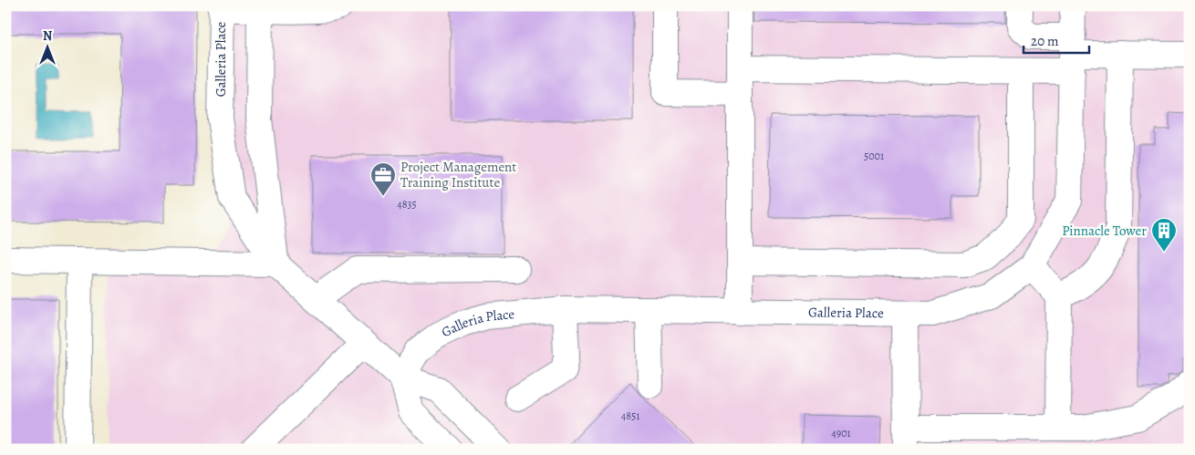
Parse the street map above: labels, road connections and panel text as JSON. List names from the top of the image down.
{
  "streets": {
    "lane": ["Galleria Place"]
  },
  "places": {
    "office": ["Project Management Training Institute"],
    "building": ["Pinnacle Tower"]
  },
  "house_numbers": [
    "5001",
    "4835",
    "4851",
    "4901"
  ],
  "scale_bar": "20 m",
  "north": "top"
}
